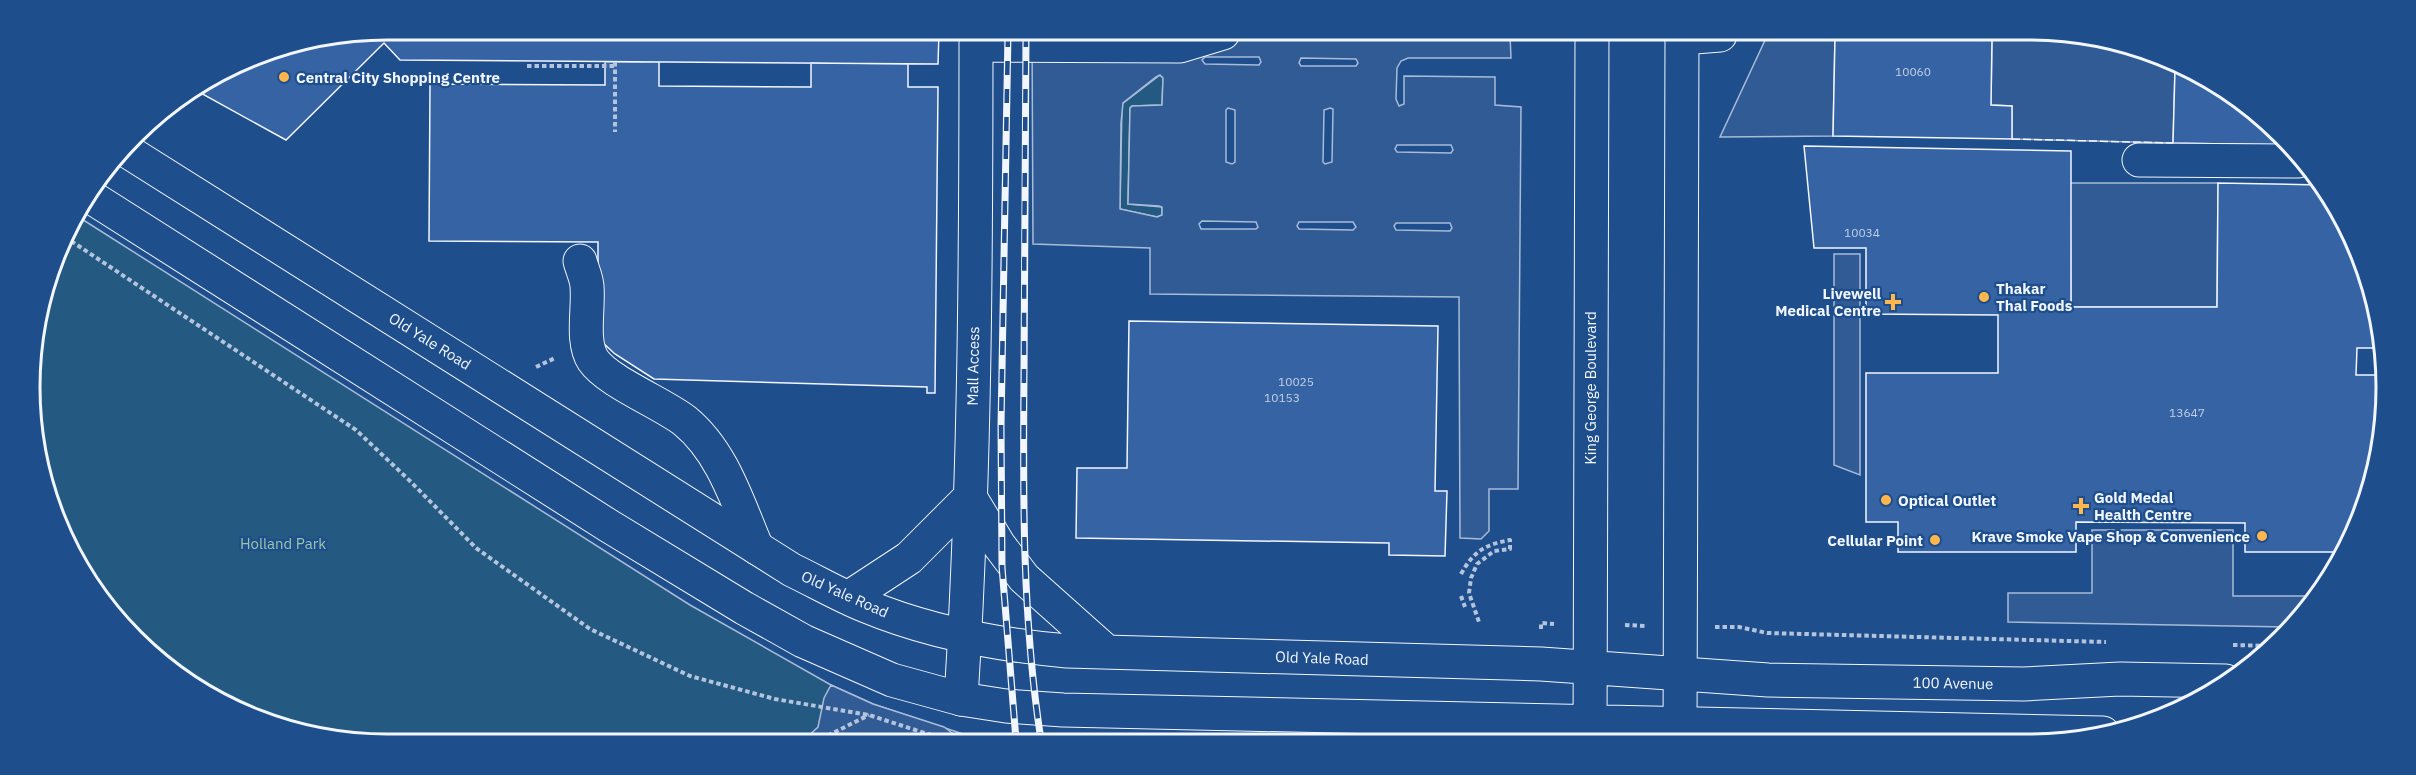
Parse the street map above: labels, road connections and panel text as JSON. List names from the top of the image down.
{
  "streets": {
    "main road": [
      "Old Yale Road",
      "Mall Access",
      "King George Boulevard",
      "100 Avenue"
    ]
  },
  "crossings": [
    ["Old Yale Road", "Mall Access"],
    ["Old Yale Road", "King George Boulevard"],
    ["Old Yale Road", "100 Avenue"]
  ],
  "parks": ["Holland Park"],
  "places": {
    "other": [
      "Central City Shopping Centre",
      "Thakar Thal Foods",
      "Optical Outlet",
      "Krave Smoke Vape Shop & Convenience",
      "Cellular Point"
    ],
    "health": ["Livewell Medical Centre", "Gold Medal Health Centre"]
  },
  "house_numbers": [
    "10060",
    "10034",
    "10025",
    "10153",
    "13647"
  ]
}
